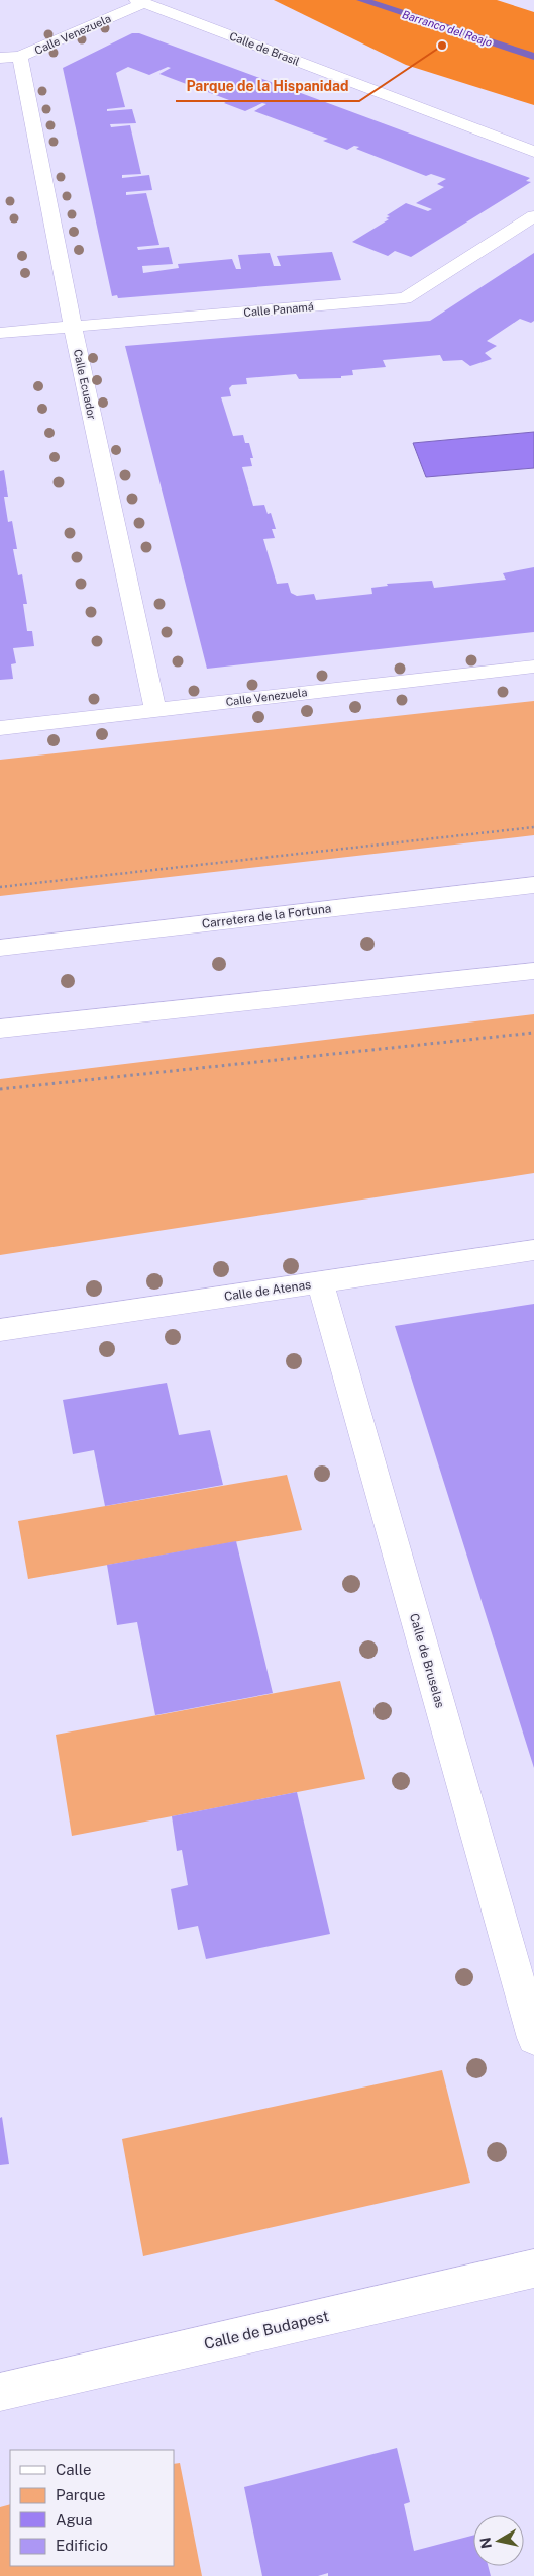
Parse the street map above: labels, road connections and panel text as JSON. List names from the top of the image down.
{
  "streets": {
    "street": [
      "Calle Venezuela",
      "Calle de Brasil",
      "Calle Panamá",
      "Calle Ecuador",
      "Carretera de la Fortuna",
      "Calle de Atenas",
      "Calle de Bruselas",
      "Calle de Budapest"
    ]
  },
  "crossings": [
    ["Calle Venezuela", "Calle de Brasil"],
    ["Calle Venezuela", "Calle Ecuador"],
    ["Calle Panamá", "Calle Ecuador"],
    ["Calle de Atenas", "Calle de Bruselas"]
  ],
  "water": ["Barranco del Reajo"],
  "places": ["Parque de la Hispanidad"],
  "legend": [
    "Calle",
    "Parque",
    "Agua",
    "Edificio"
  ],
  "north": "left"
}
